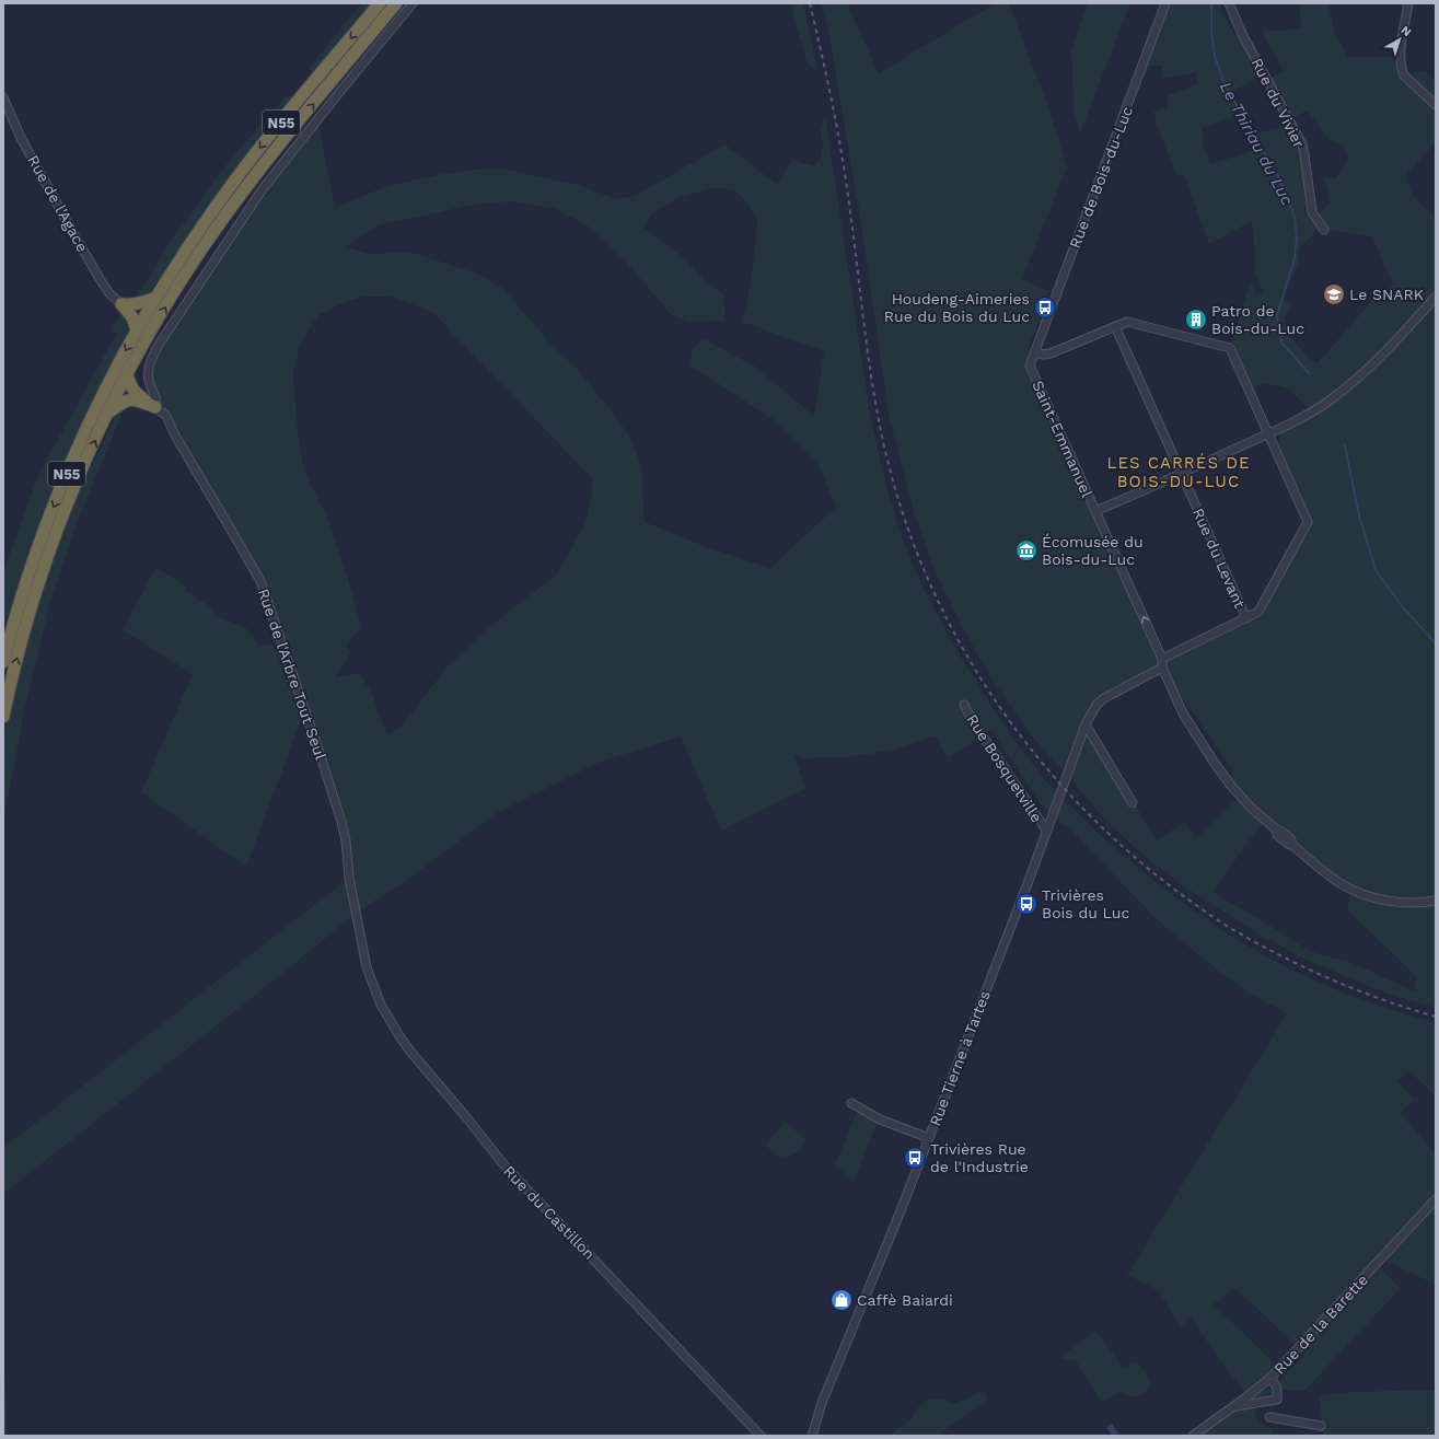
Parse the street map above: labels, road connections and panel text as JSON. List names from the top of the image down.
{
  "streets": {
    "highway": ["N55"],
    "street": [
      "Rue du Vivier",
      "Rue de Bois-du-Luc",
      "Rue de l'Agace",
      "Saint-Emmanuel",
      "Rue du Levant",
      "Rue de l'Arbre Tout Seul",
      "Rue Bosquetville",
      "Rue Tierne à Tartes",
      "Rue du Castillon",
      "Rue de la Barette"
    ]
  },
  "crossings": [
    ["Rue de Bois-du-Luc", "Saint-Emmanuel"],
    ["Saint-Emmanuel", "Rue Tierne à Tartes"],
    ["Rue du Levant", "Rue Tierne à Tartes"],
    ["Rue de l'Arbre Tout Seul", "Rue du Castillon"],
    ["Rue Bosquetville", "Rue Tierne à Tartes"]
  ],
  "districts": ["LES CARRÉS DE BOIS-DU-LUC"],
  "water": ["Le Thiriau du Luc"],
  "places": {
    "school or university": ["Le SNARK"],
    "bus stop": ["Houdeng-Aimeries Rue du Bois du Luc", "Trivières Bois du Luc", "Trivières Rue de l'Industrie"],
    "building": ["Patro de Bois-du-Luc"],
    "museum": ["Écomusée du Bois-du-Luc"],
    "shop": ["Caffè Baiardi"]
  },
  "north": "top right"
}
